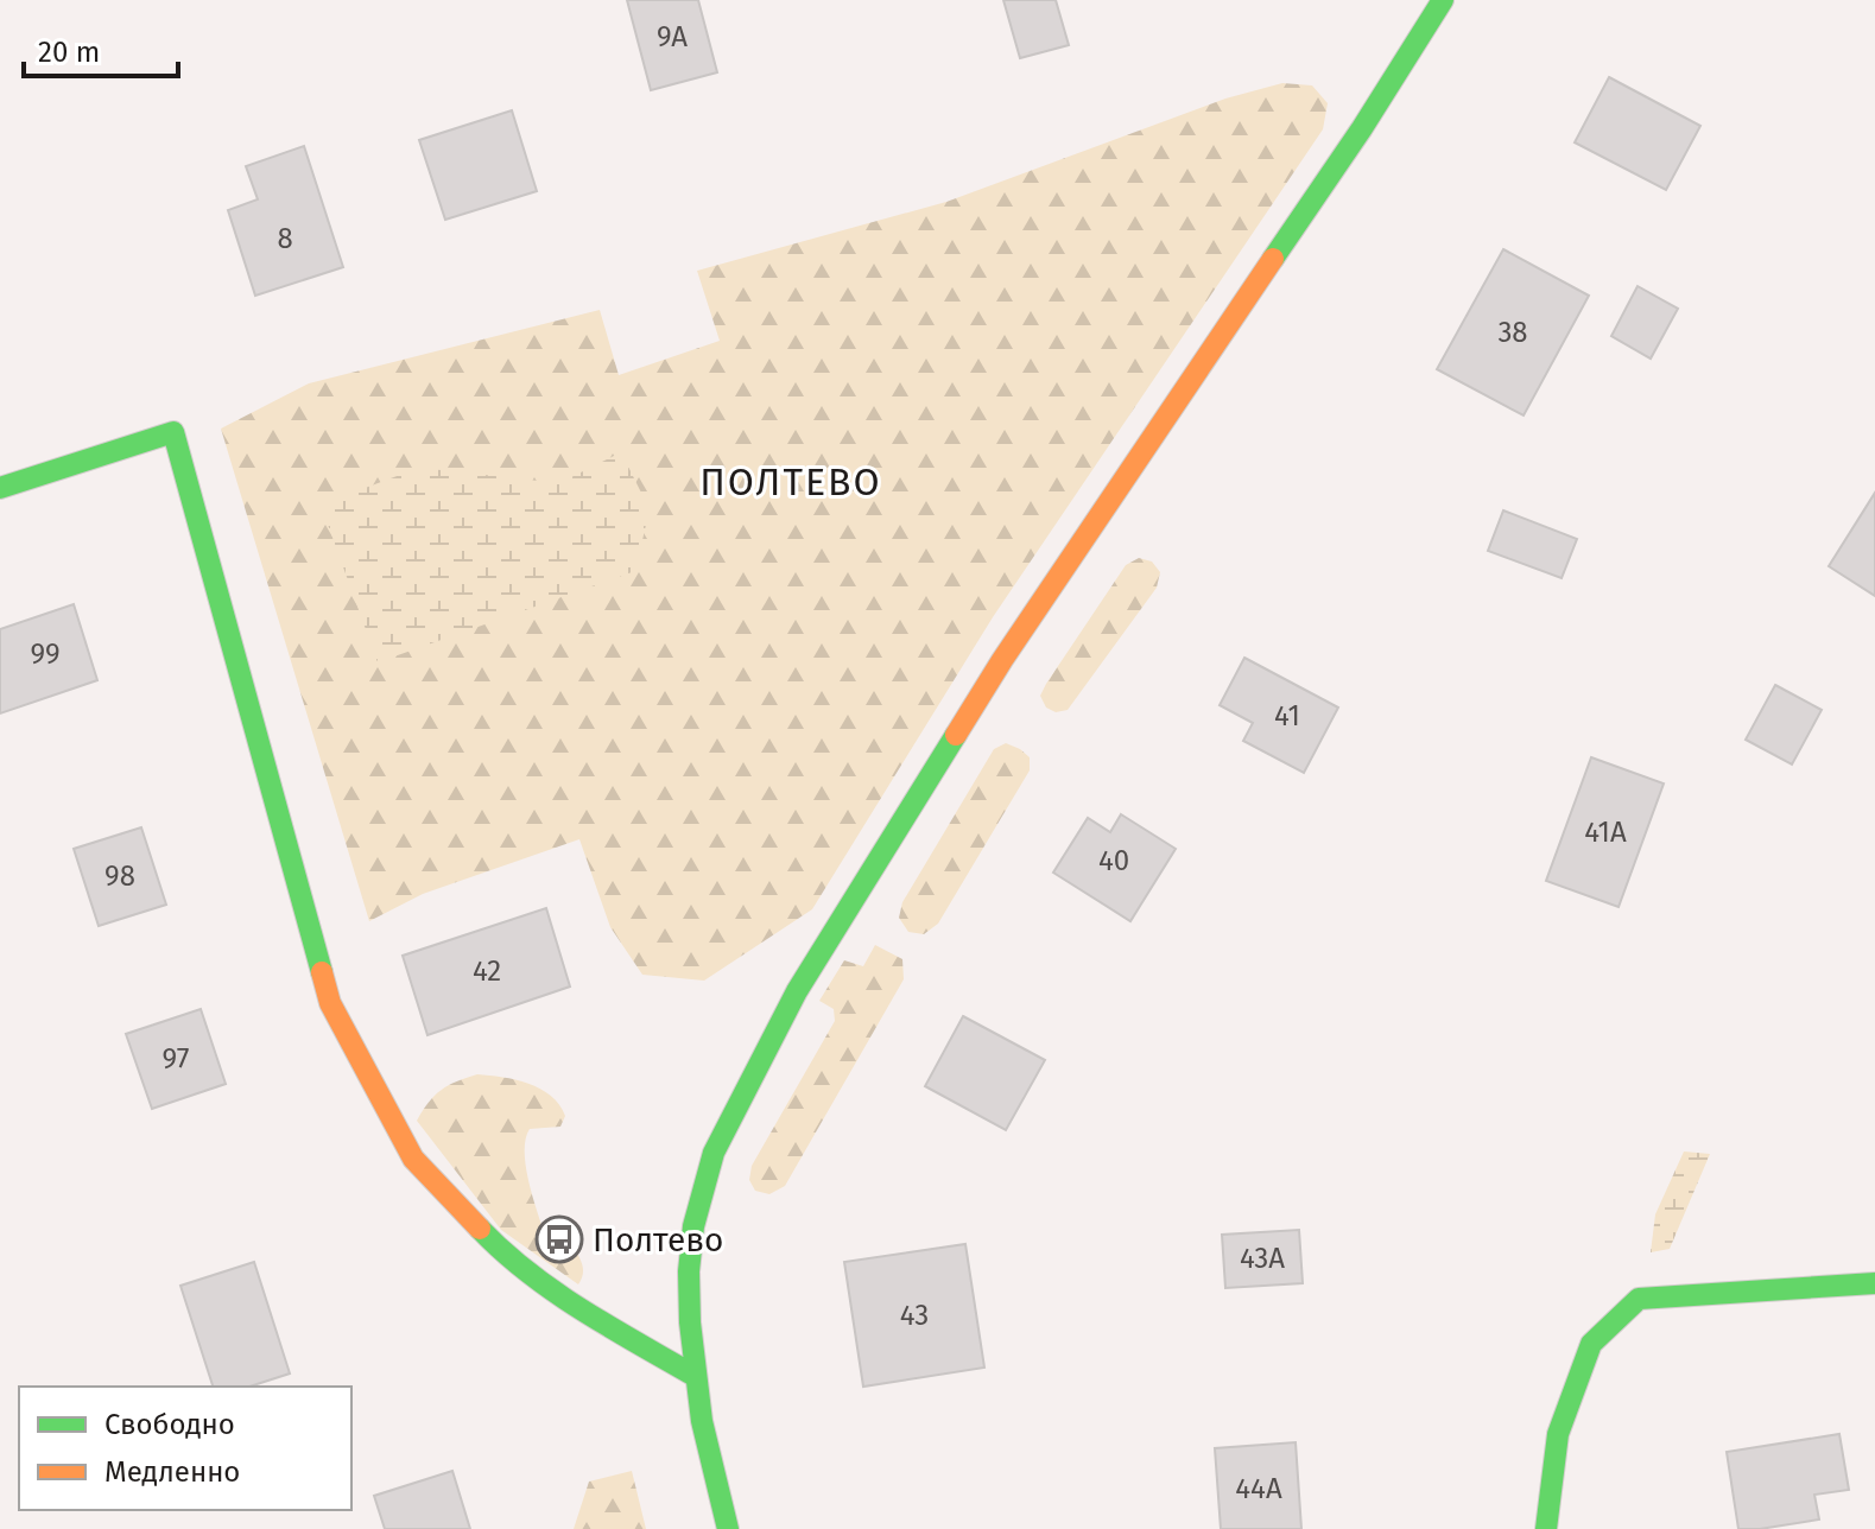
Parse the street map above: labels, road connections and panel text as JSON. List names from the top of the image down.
{
  "districts": ["ПОЛТЕВО"],
  "places": {
    "bus stop": ["Полтево"]
  },
  "house_numbers": [
    "9А",
    "8",
    "38",
    "99",
    "41",
    "41А",
    "40",
    "98",
    "42",
    "97",
    "43А",
    "43",
    "44А"
  ],
  "legend": ["Свободно", "Медленно"],
  "scale_bar": "20 m"
}
